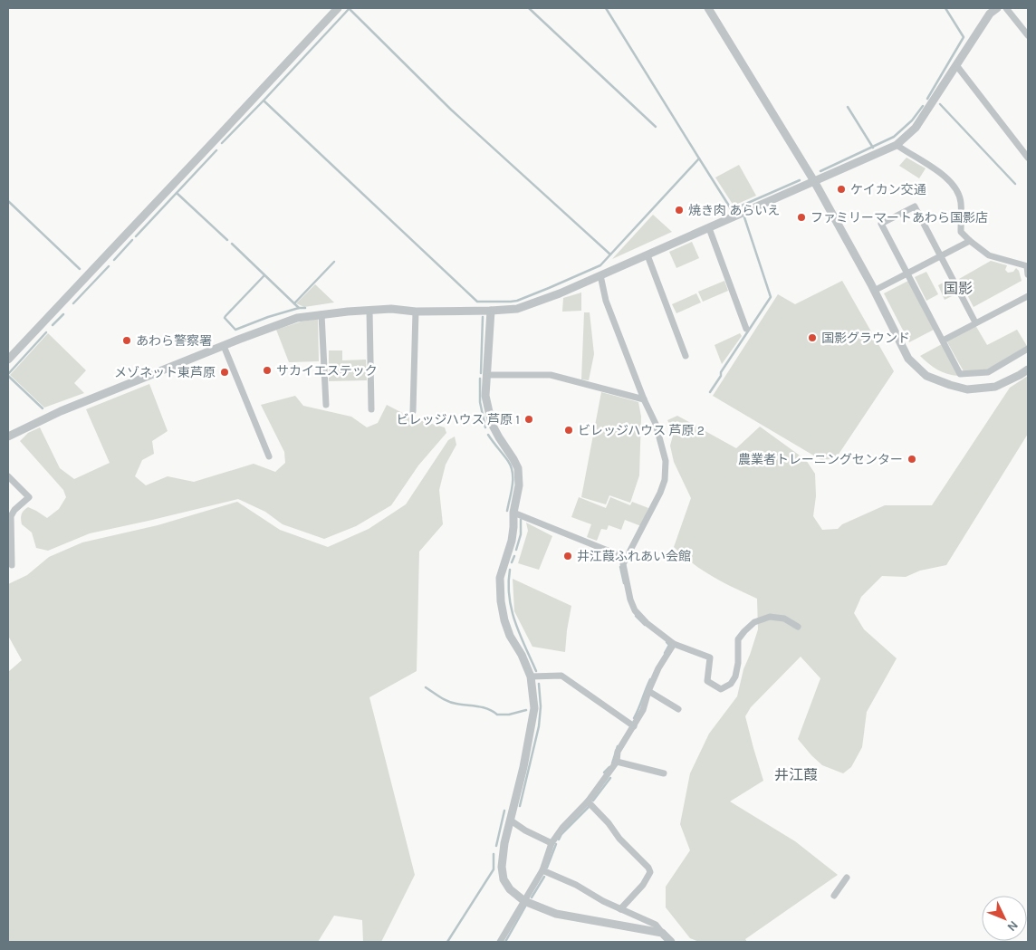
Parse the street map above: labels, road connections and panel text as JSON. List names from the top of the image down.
{
  "districts": ["国影", "井江葭"],
  "places": [
    "ケイカン交通",
    "焼き肉 あらいえ",
    "ファミリーマートあわら国影店",
    "国影グラウンド",
    "あわら警察署",
    "サカイエステック",
    "メゾネット東芦原",
    "ビレッジハウス 芦原 1",
    "ビレッジハウス 芦原 2",
    "農業者トレーニングセンター",
    "井江葭ふれあい会館"
  ],
  "north": "bottom right"
}
